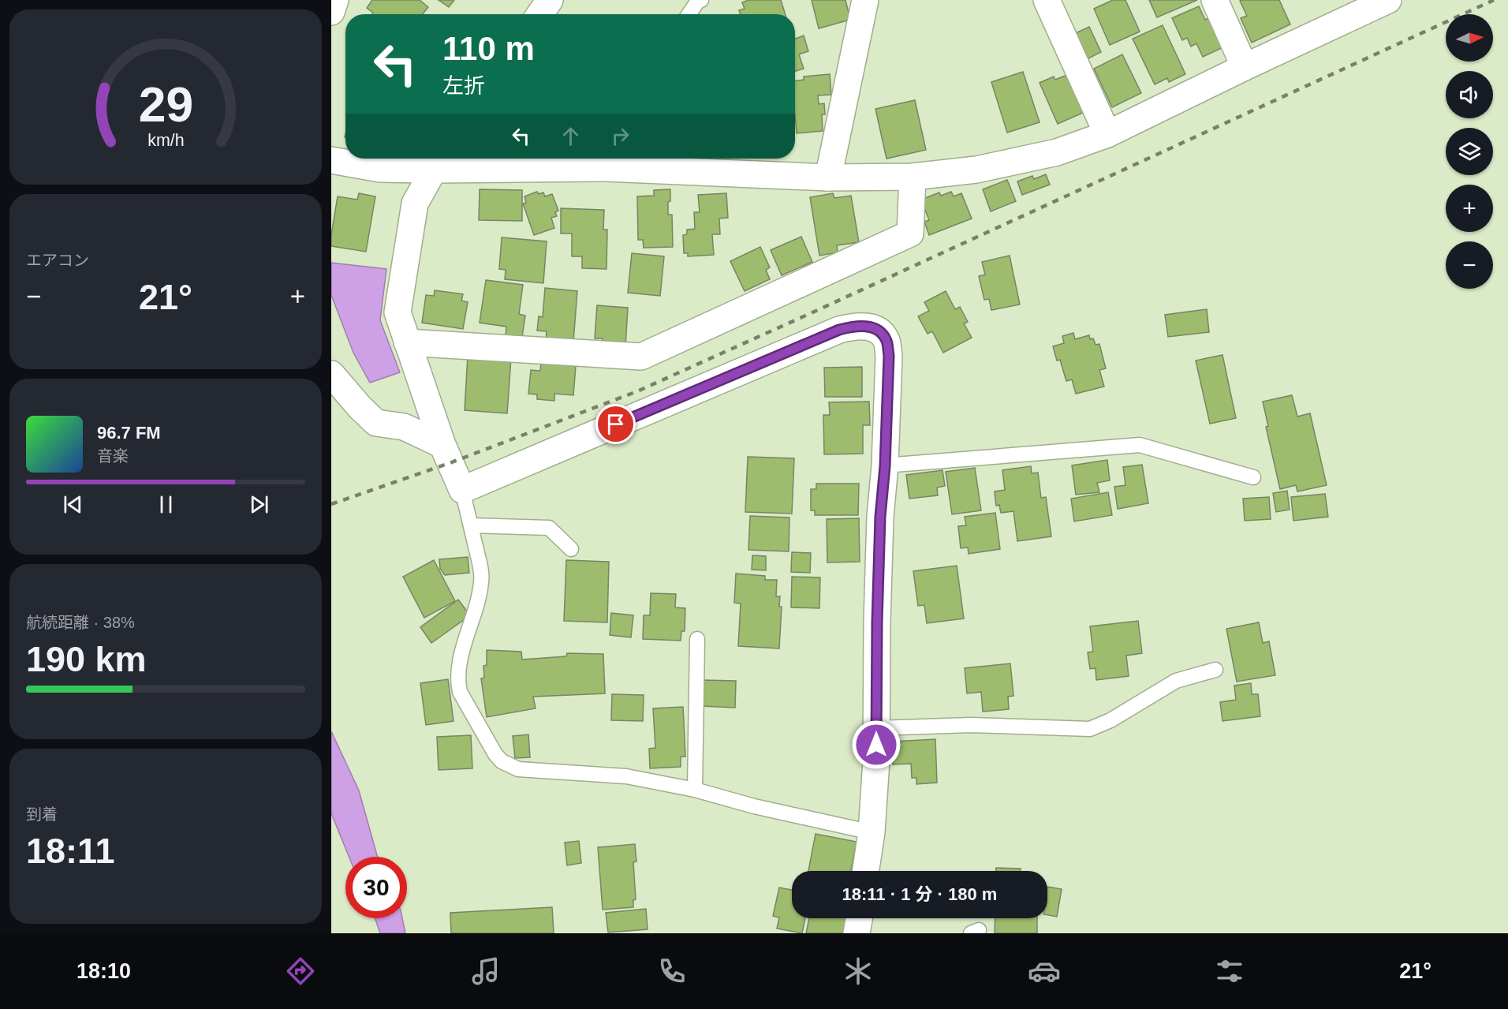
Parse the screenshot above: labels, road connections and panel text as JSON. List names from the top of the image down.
{
  "north": "right",
  "page": {
    "map_buttons": ["+", "−"],
    "turn": ["110 m", "左折"],
    "tile": [
      "エアコン",
      ["航続距離 · 38%", "190 km"],
      ["到着", "18:11"]
    ],
    "heat": ["−", "21°", "+"],
    "song": ["96.7 FM", "音楽"],
    "limit": "30",
    "trip": "18:11 · 1 分 · 180 m",
    "tabs": ["18:10", "21°"],
    "gauge": ["29", "km/h"]
  }
}
